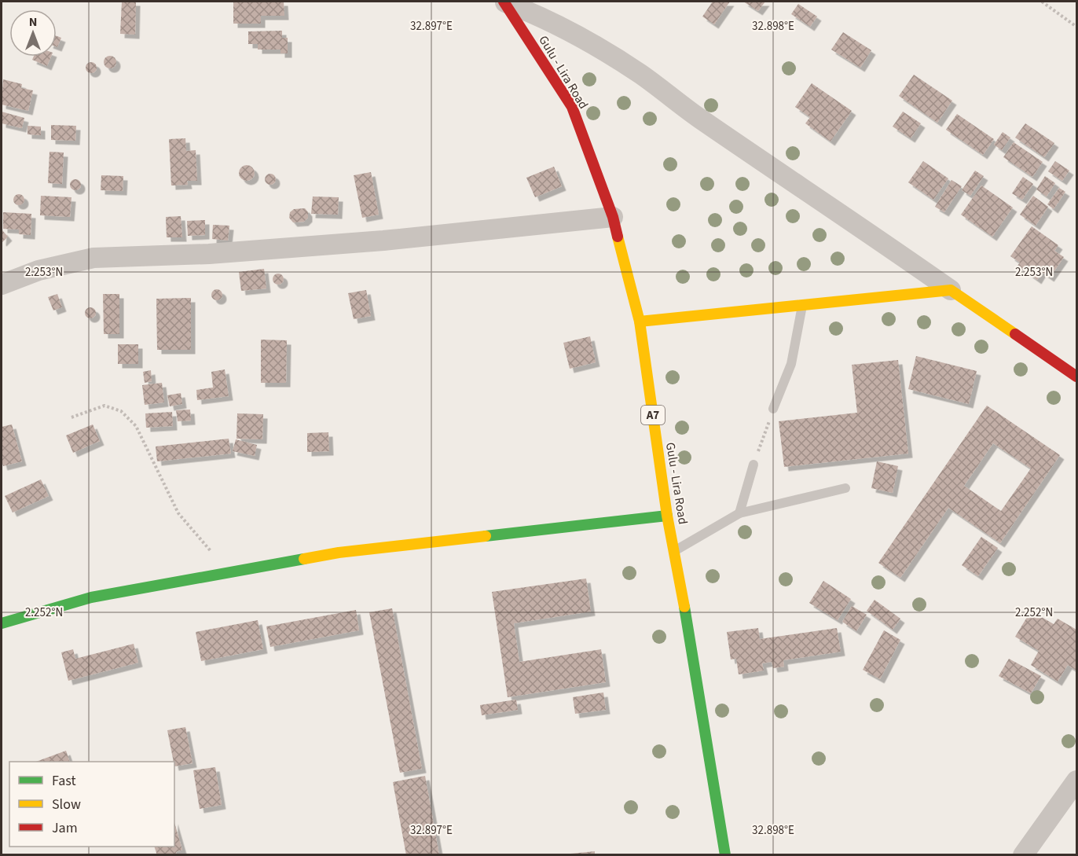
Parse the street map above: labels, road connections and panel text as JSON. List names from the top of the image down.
{
  "streets": {
    "main road": ["Gulu - Lira Road", "A7"]
  },
  "legend": ["Fast", "Slow", "Jam"],
  "north": "top",
  "coordinates": [
    "32.897°E",
    "32.898°E",
    "2.253°N",
    "2.252°N"
  ]
}
